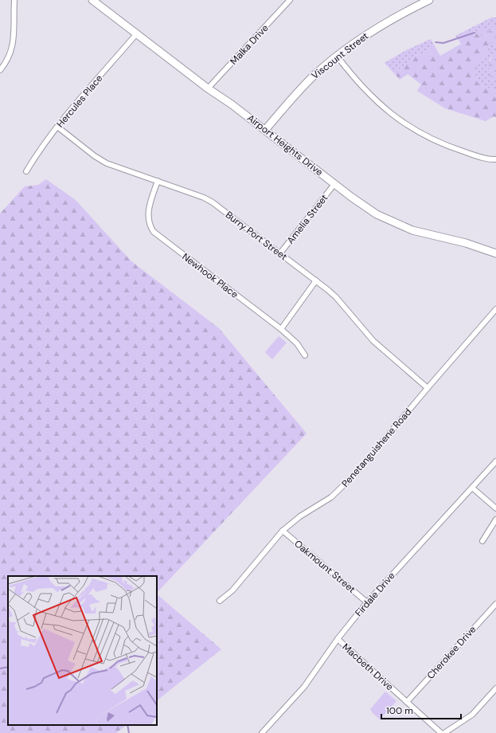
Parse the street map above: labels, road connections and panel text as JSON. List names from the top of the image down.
{
  "streets": {
    "street": [
      "Malka Drive",
      "Viscount Street",
      "Hercules Place",
      "Airport Heights Drive",
      "Amelia Street",
      "Burry Port Street",
      "Newhook Place",
      "Penetanguishene Road",
      "Oakmount Street",
      "Firdale Drive",
      "Cherokee Drive",
      "Macbeth Drive"
    ]
  },
  "crossings": [
    ["Malka Drive", "Airport Heights Drive"],
    ["Viscount Street", "Airport Heights Drive"],
    ["Hercules Place", "Airport Heights Drive"],
    ["Hercules Place", "Burry Port Street"],
    ["Airport Heights Drive", "Amelia Street"],
    ["Amelia Street", "Burry Port Street"],
    ["Burry Port Street", "Newhook Place"],
    ["Burry Port Street", "Penetanguishene Road"],
    ["Penetanguishene Road", "Oakmount Street"],
    ["Oakmount Street", "Firdale Drive"],
    ["Firdale Drive", "Macbeth Drive"],
    ["Cherokee Drive", "Macbeth Drive"]
  ],
  "scale_bar": "100 m"
}
